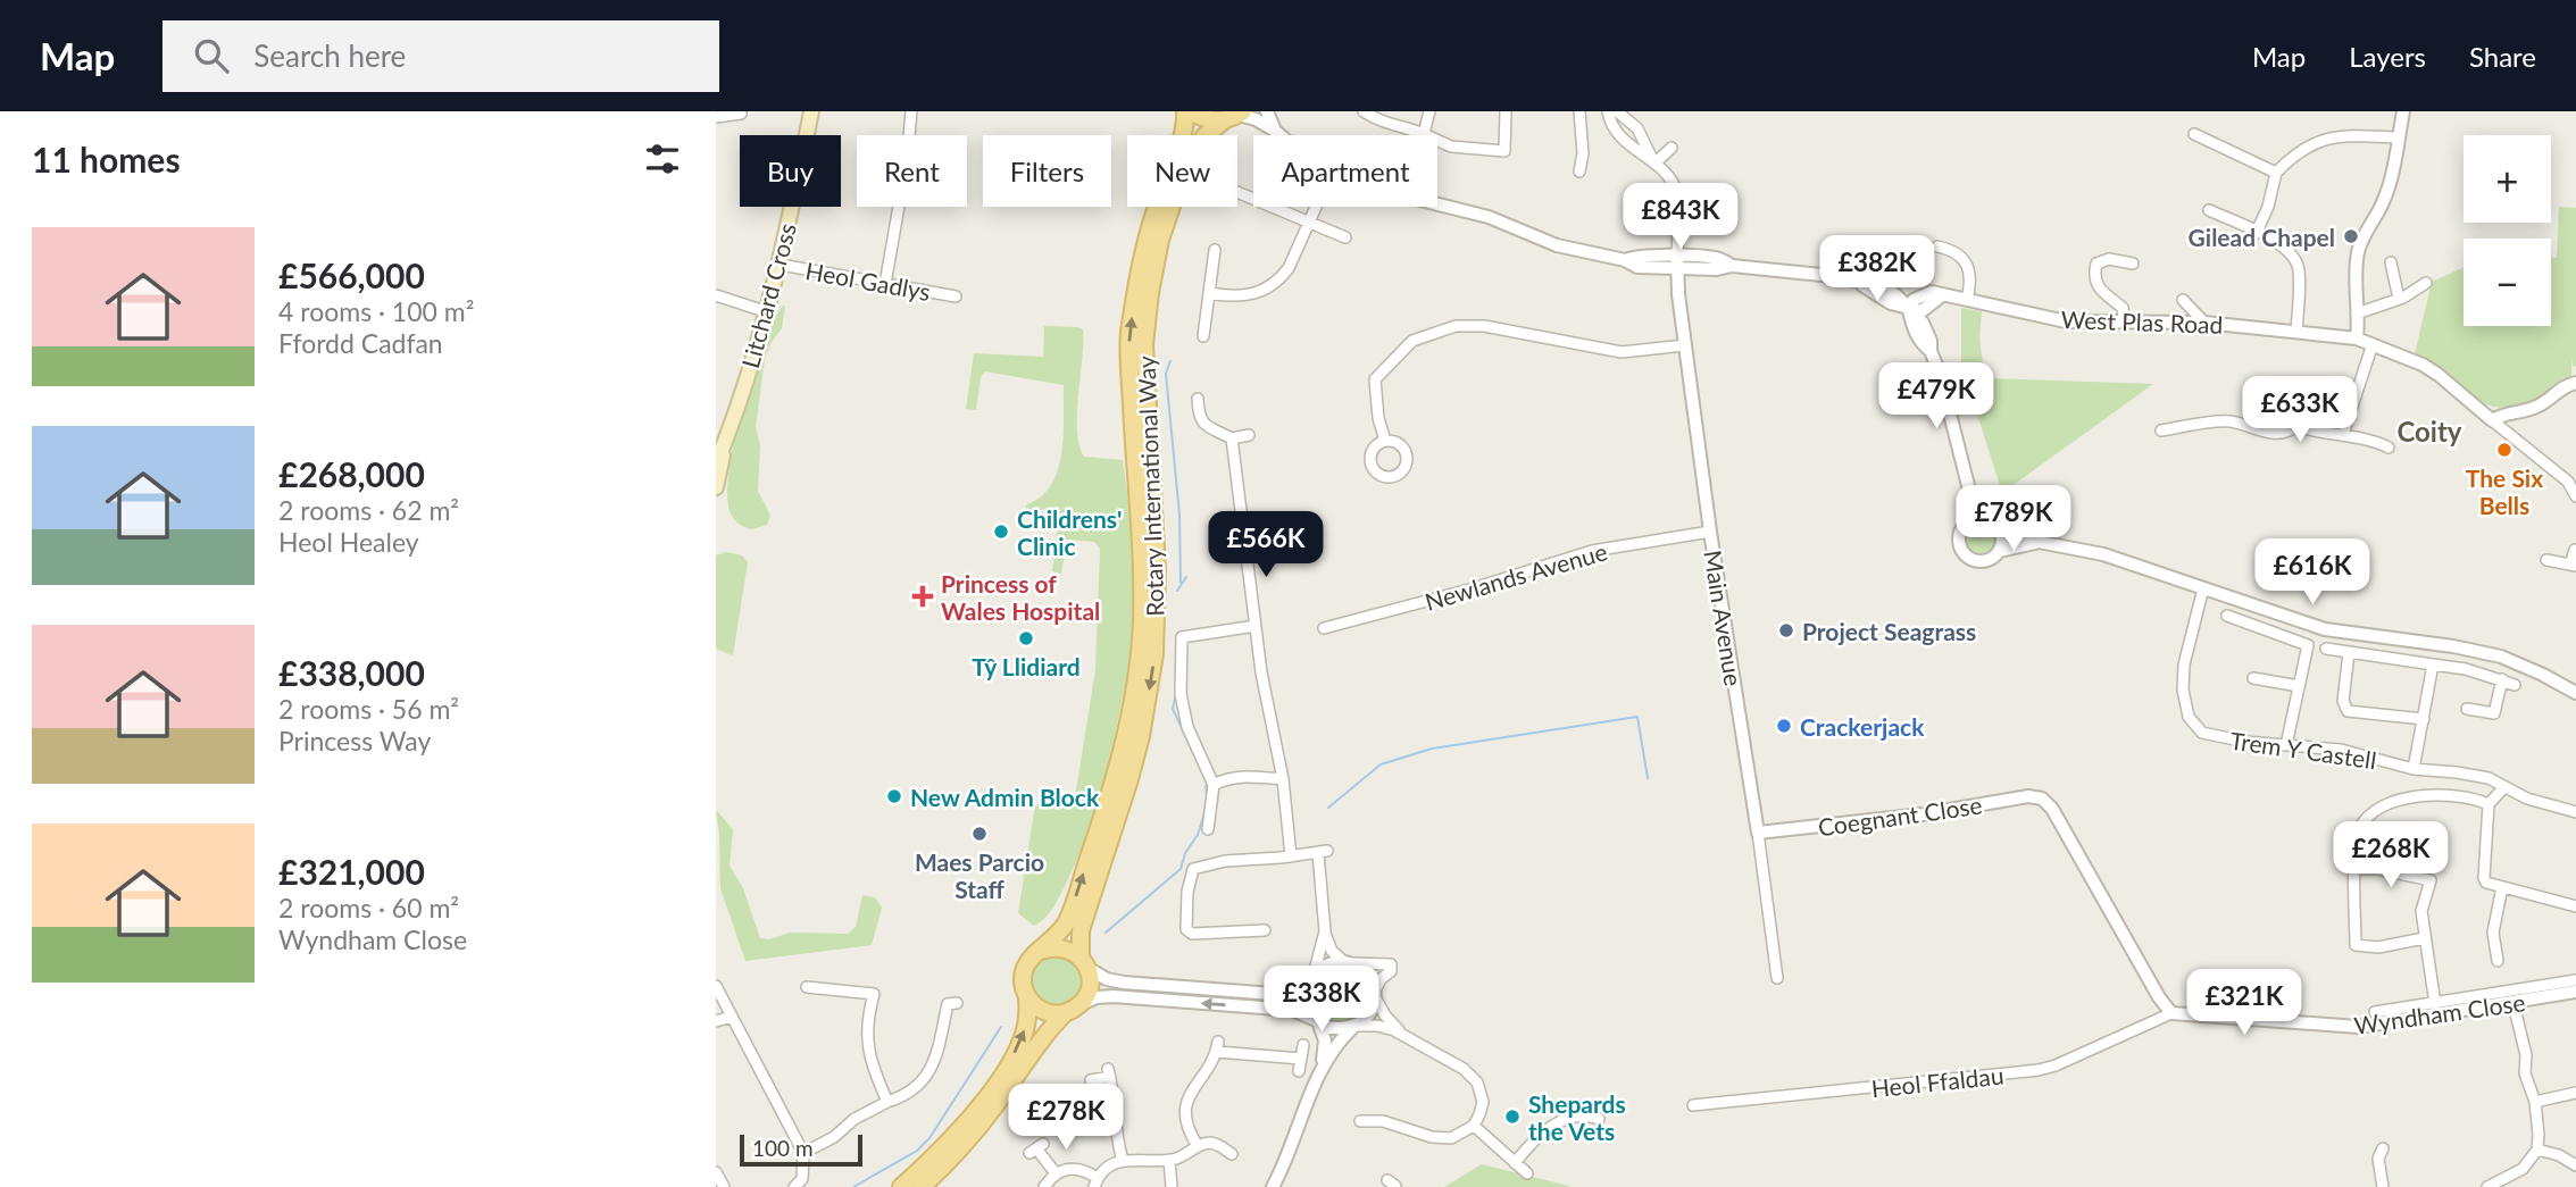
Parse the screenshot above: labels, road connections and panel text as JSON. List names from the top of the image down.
{
  "streets": {
    "main road": ["Litchard Cross", "Rotary International Way"],
    "street": [
      "Heol Gadlys",
      "West Plas Road",
      "Newlands Avenue",
      "Main Avenue",
      "Trem Y Castell",
      "Coegnant Close",
      "Wyndham Close",
      "Heol Ffaldau"
    ]
  },
  "crossings": [
    ["Heol Gadlys", "Litchard Cross"],
    ["Newlands Avenue", "Main Avenue"],
    ["Main Avenue", "Coegnant Close"],
    ["Coegnant Close", "Wyndham Close"],
    ["Coegnant Close", "Heol Ffaldau"],
    ["Wyndham Close", "Heol Ffaldau"]
  ],
  "districts": ["Coity"],
  "places": {
    "other": [
      "Gilead Chapel",
      "The Six Bells",
      "Childrens' Clinic",
      "Project Seagrass",
      "Tŷ Llidiard",
      "Crackerjack",
      "New Admin Block",
      "Maes Parcio Staff",
      "Shepards the Vets"
    ],
    "health": ["Princess of Wales Hospital"]
  },
  "scale_bar": "100 m",
  "page": {
    "header": "Map",
    "search": "Search here",
    "nav": ["Map", "Layers", "Share"],
    "heading": "11 homes",
    "map_buttons": ["+", "−"],
    "chip": [
      "Buy",
      "Rent",
      "Filters",
      "New",
      "Apartment"
    ],
    "price": [
      "£843K",
      "£382K",
      "£479K",
      "£633K",
      "£789K",
      "£566K",
      "£616K",
      "£268K",
      "£338K",
      "£321K",
      "£278K"
    ],
    "list": [
      {
        "name": "£566,000",
        "note": "4 rooms · 100 m² · Ffordd Cadfan"
      },
      {
        "name": "£268,000",
        "note": "2 rooms · 62 m² · Heol Healey"
      },
      {
        "name": "£338,000",
        "note": "2 rooms · 56 m² · Princess Way"
      },
      {
        "name": "£321,000",
        "note": "2 rooms · 60 m² · Wyndham Close"
      }
    ],
    "scale": "100 m"
  }
}
